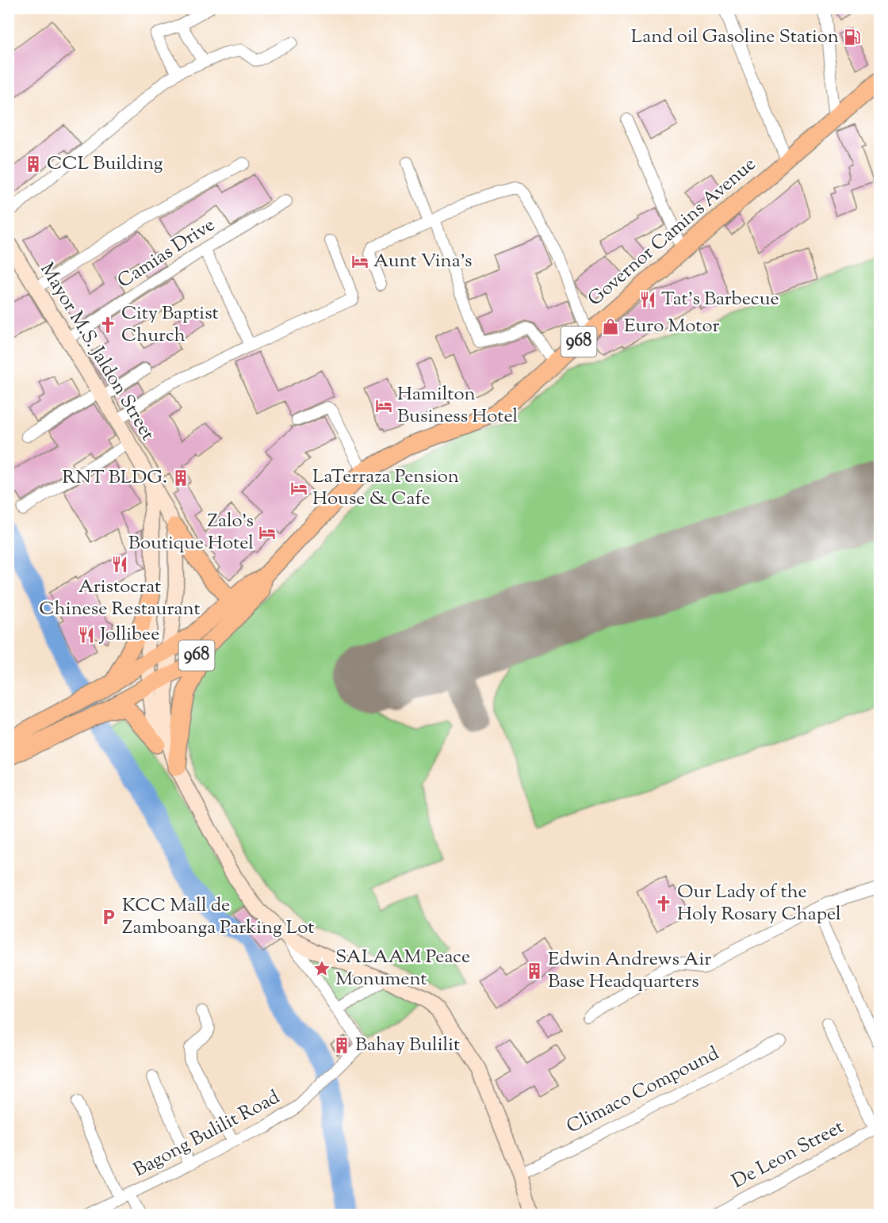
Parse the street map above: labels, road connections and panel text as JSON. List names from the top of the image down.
{
  "streets": {
    "main road": ["Governor Camins Avenue", "968", "Mayor M.S. Jaldon Street"],
    "street": [
      "Camias Drive",
      "Climaco Compound",
      "Bagong Bulilit Road",
      "De Leon Street"
    ]
  },
  "crossings": [
    ["Governor Camins Avenue", "Mayor M.S. Jaldon Street"],
    ["Camias Drive", "Mayor M.S. Jaldon Street"],
    ["Mayor M.S. Jaldon Street", "Climaco Compound"],
    ["Mayor M.S. Jaldon Street", "Bagong Bulilit Road"]
  ],
  "places": {
    "fuel station": ["Land oil Gasoline Station"],
    "building": [
      "CCL Building",
      "RNT BLDG.",
      "Edwin Andrews Air Base Headquarters",
      "Bahay Bulilit"
    ],
    "hotel": [
      "Aunt Vina's",
      "Hamilton Business Hotel",
      "LaTerraza Pension House & Cafe",
      "Zalo's Boutique Hotel"
    ],
    "restaurant": ["Tat's Barbecue", "Aristocrat Chinese Restaurant", "Jollibee"],
    "church": ["City Baptist Church", "Our Lady of the Holy Rosary Chapel"],
    "shop": ["Euro Motor"],
    "parking": ["KCC Mall de Zamboanga Parking Lot"],
    "place": ["SALAAM Peace Monument"]
  }
}
